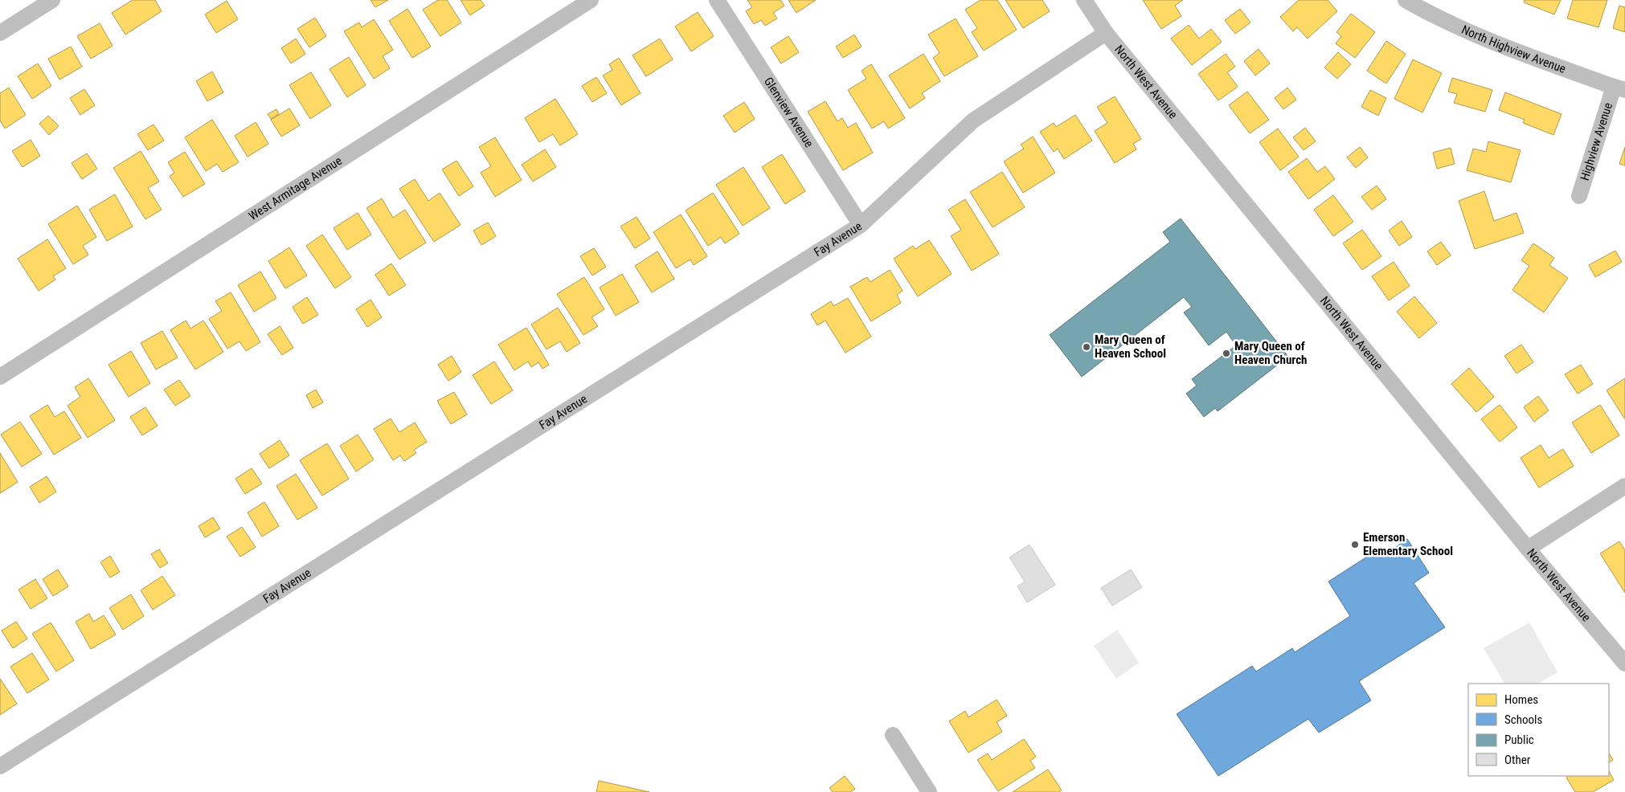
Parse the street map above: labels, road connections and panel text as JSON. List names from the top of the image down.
{
  "streets": {
    "street": [
      "North Highview Avenue",
      "North West Avenue",
      "Glenview Avenue",
      "Highview Avenue",
      "West Armitage Avenue",
      "Fay Avenue"
    ]
  },
  "crossings": [
    ["North Highview Avenue", "Highview Avenue"],
    ["North West Avenue", "Fay Avenue"],
    ["Glenview Avenue", "Fay Avenue"]
  ],
  "places": ["Mary Queen of Heaven School", "Mary Queen of Heaven Church", "Emerson Elementary School"],
  "legend": [
    "Homes",
    "Schools",
    "Public",
    "Other"
  ]
}
